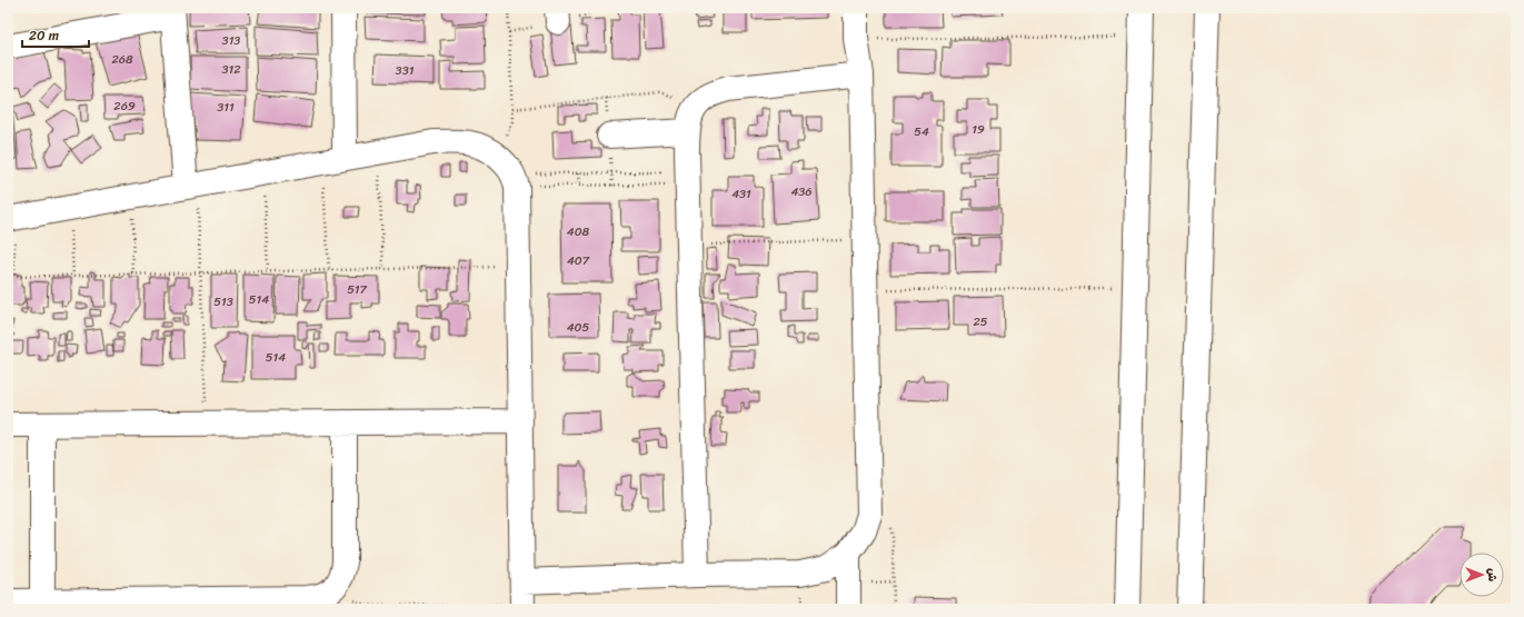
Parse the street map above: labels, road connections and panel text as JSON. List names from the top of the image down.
{
  "house_numbers": [
    "313",
    "268",
    "312",
    "331",
    "269",
    "311",
    "19",
    "54",
    "436",
    "431",
    "408",
    "407",
    "517",
    "514",
    "513",
    "25",
    "405",
    "514"
  ],
  "scale_bar": "20 m",
  "north": "right"
}
